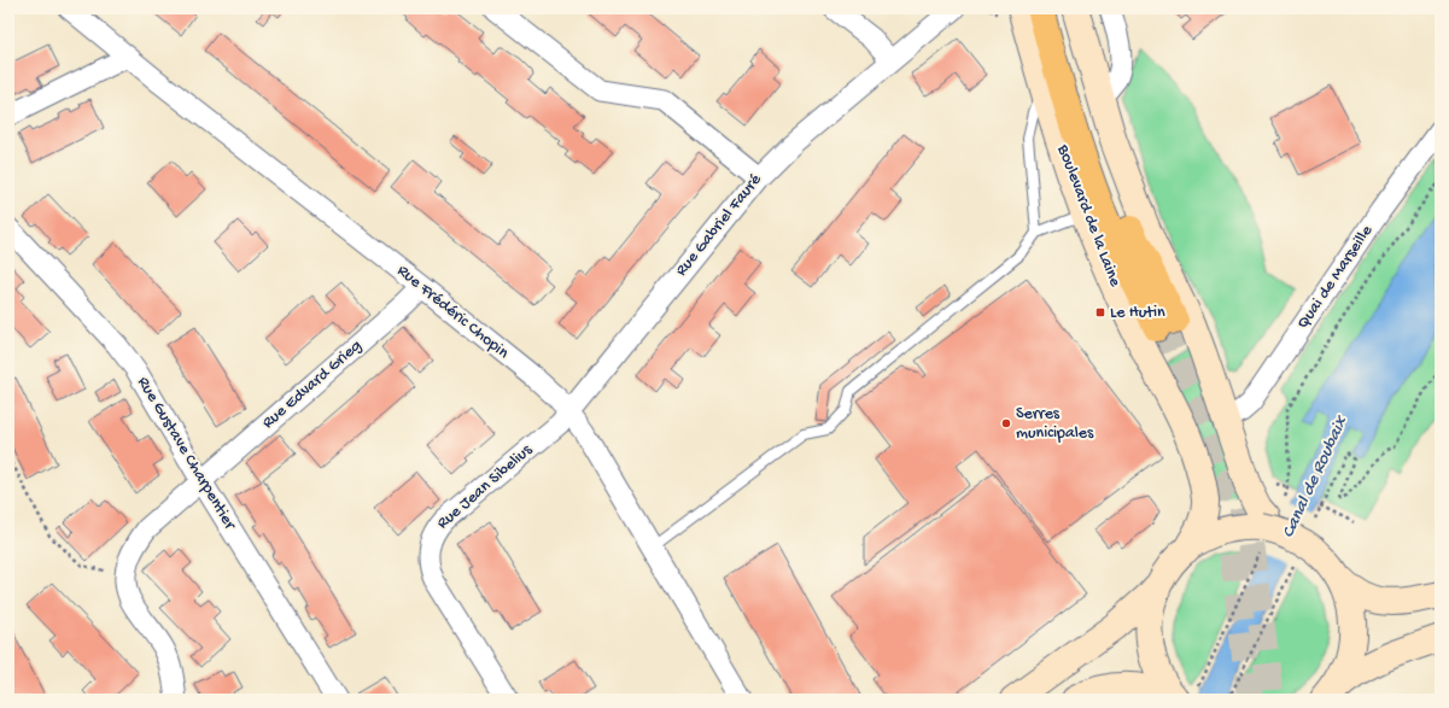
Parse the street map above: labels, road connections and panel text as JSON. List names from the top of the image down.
{
  "streets": {
    "main road": ["Boulevard de la Laine"],
    "street": [
      "Rue Gabriel Fauré",
      "Quai de Marseille",
      "Rue Frédéric Chopin",
      "Rue Edvard Grieg",
      "Rue Gustave Charpentier",
      "Rue Jean Sibelius"
    ]
  },
  "crossings": [
    ["Rue Gabriel Fauré", "Rue Frédéric Chopin"],
    ["Rue Gabriel Fauré", "Rue Jean Sibelius"],
    ["Rue Frédéric Chopin", "Rue Edvard Grieg"],
    ["Rue Frédéric Chopin", "Rue Jean Sibelius"],
    ["Rue Edvard Grieg", "Rue Gustave Charpentier"]
  ],
  "water": ["Canal de Roubaix"],
  "places": {
    "transit": ["Le Hutin"],
    "other": ["Serres municipales"]
  }
}
